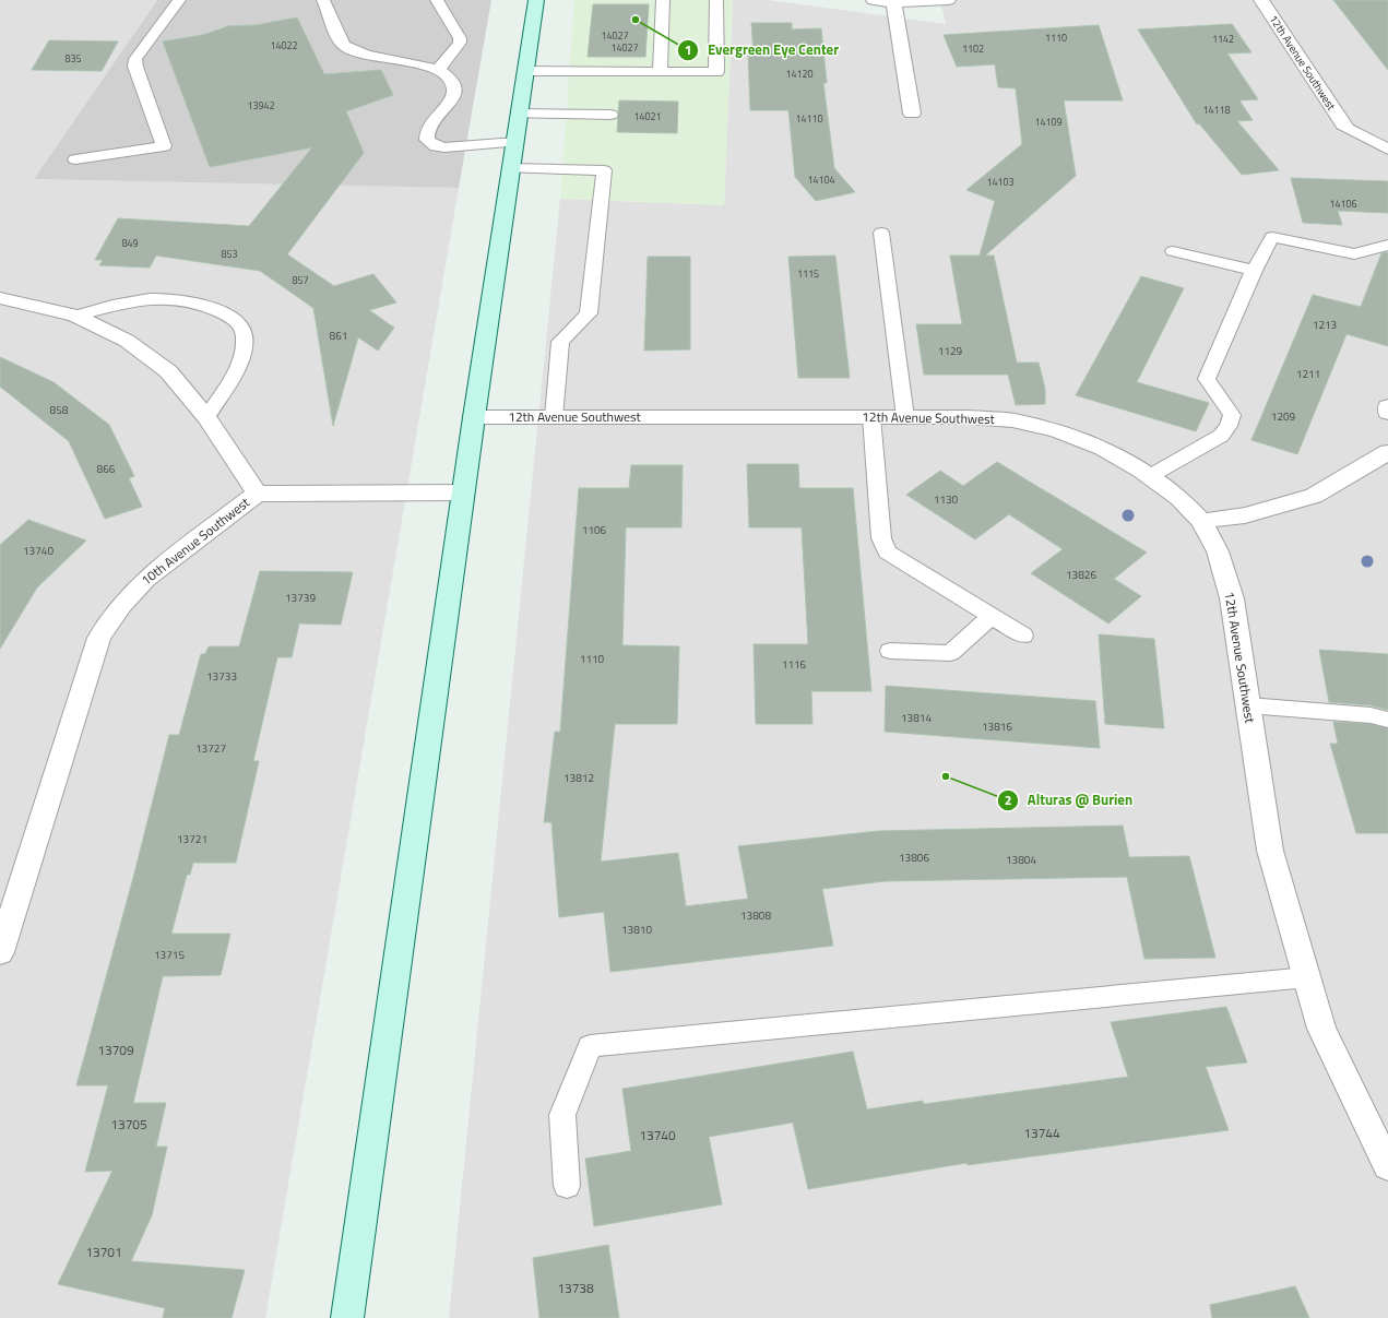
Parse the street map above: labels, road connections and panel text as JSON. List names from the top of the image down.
{
  "streets": {
    "street": ["12th Avenue Southwest", "10th Avenue Southwest"]
  },
  "places": ["Evergreen Eye Center", "Alturas @ Burien"],
  "house_numbers": [
    "14027",
    "1110",
    "1142",
    "14022",
    "14027",
    "1102",
    "835",
    "14120",
    "13942",
    "14118",
    "14021",
    "14110",
    "14109",
    "14104",
    "14103",
    "14106",
    "849",
    "853",
    "1115",
    "857",
    "1213",
    "861",
    "1129",
    "1211",
    "858",
    "1209",
    "866",
    "1130",
    "1106",
    "13740",
    "13826",
    "13739",
    "1110",
    "1116",
    "13733",
    "13814",
    "13816",
    "13727",
    "13812",
    "13721",
    "13806",
    "13804",
    "13808",
    "13810",
    "13715",
    "13709",
    "13705",
    "13744",
    "13740",
    "13701",
    "13738"
  ]
}
